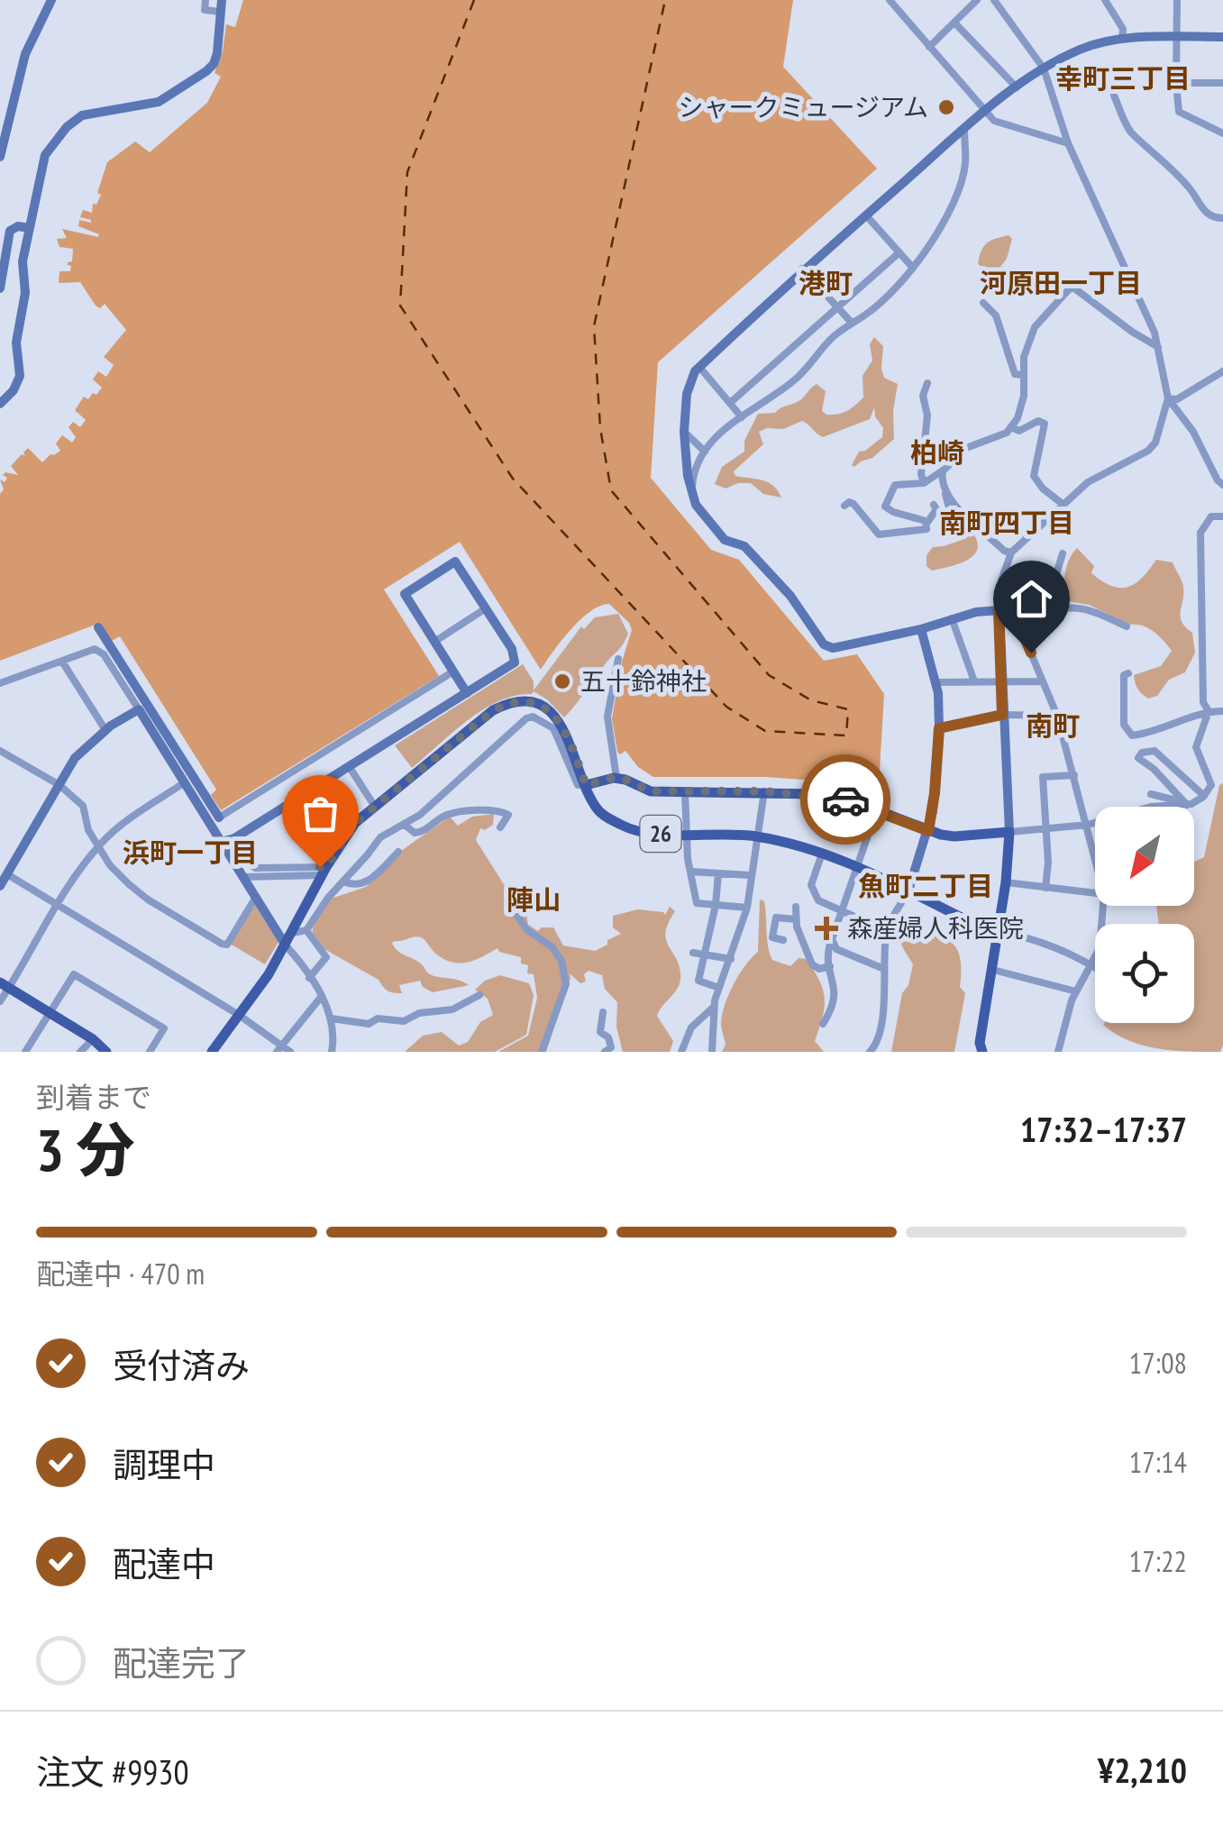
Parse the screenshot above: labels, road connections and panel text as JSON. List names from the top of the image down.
{
  "streets": {
    "main road": ["26"]
  },
  "districts": [
    "幸町三丁目",
    "港町",
    "河原田一丁目",
    "柏崎",
    "南町四丁目",
    "南町",
    "浜町一丁目",
    "魚町二丁目",
    "陣山"
  ],
  "places": {
    "other": ["シャークミュージアム", "五十鈴神社"],
    "health": ["森産婦人科医院"]
  },
  "north": "bottom left",
  "page": {
    "heading": ["3 分", "到着まで", "17:32–17:37"],
    "panel": ["注文 #9930", "¥2,210"],
    "bar": "配達中 · 470 m",
    "list": [
      ["受付済み", "17:08"],
      ["調理中", "17:14"],
      ["配達中", "17:22"],
      "配達完了"
    ]
  }
}
